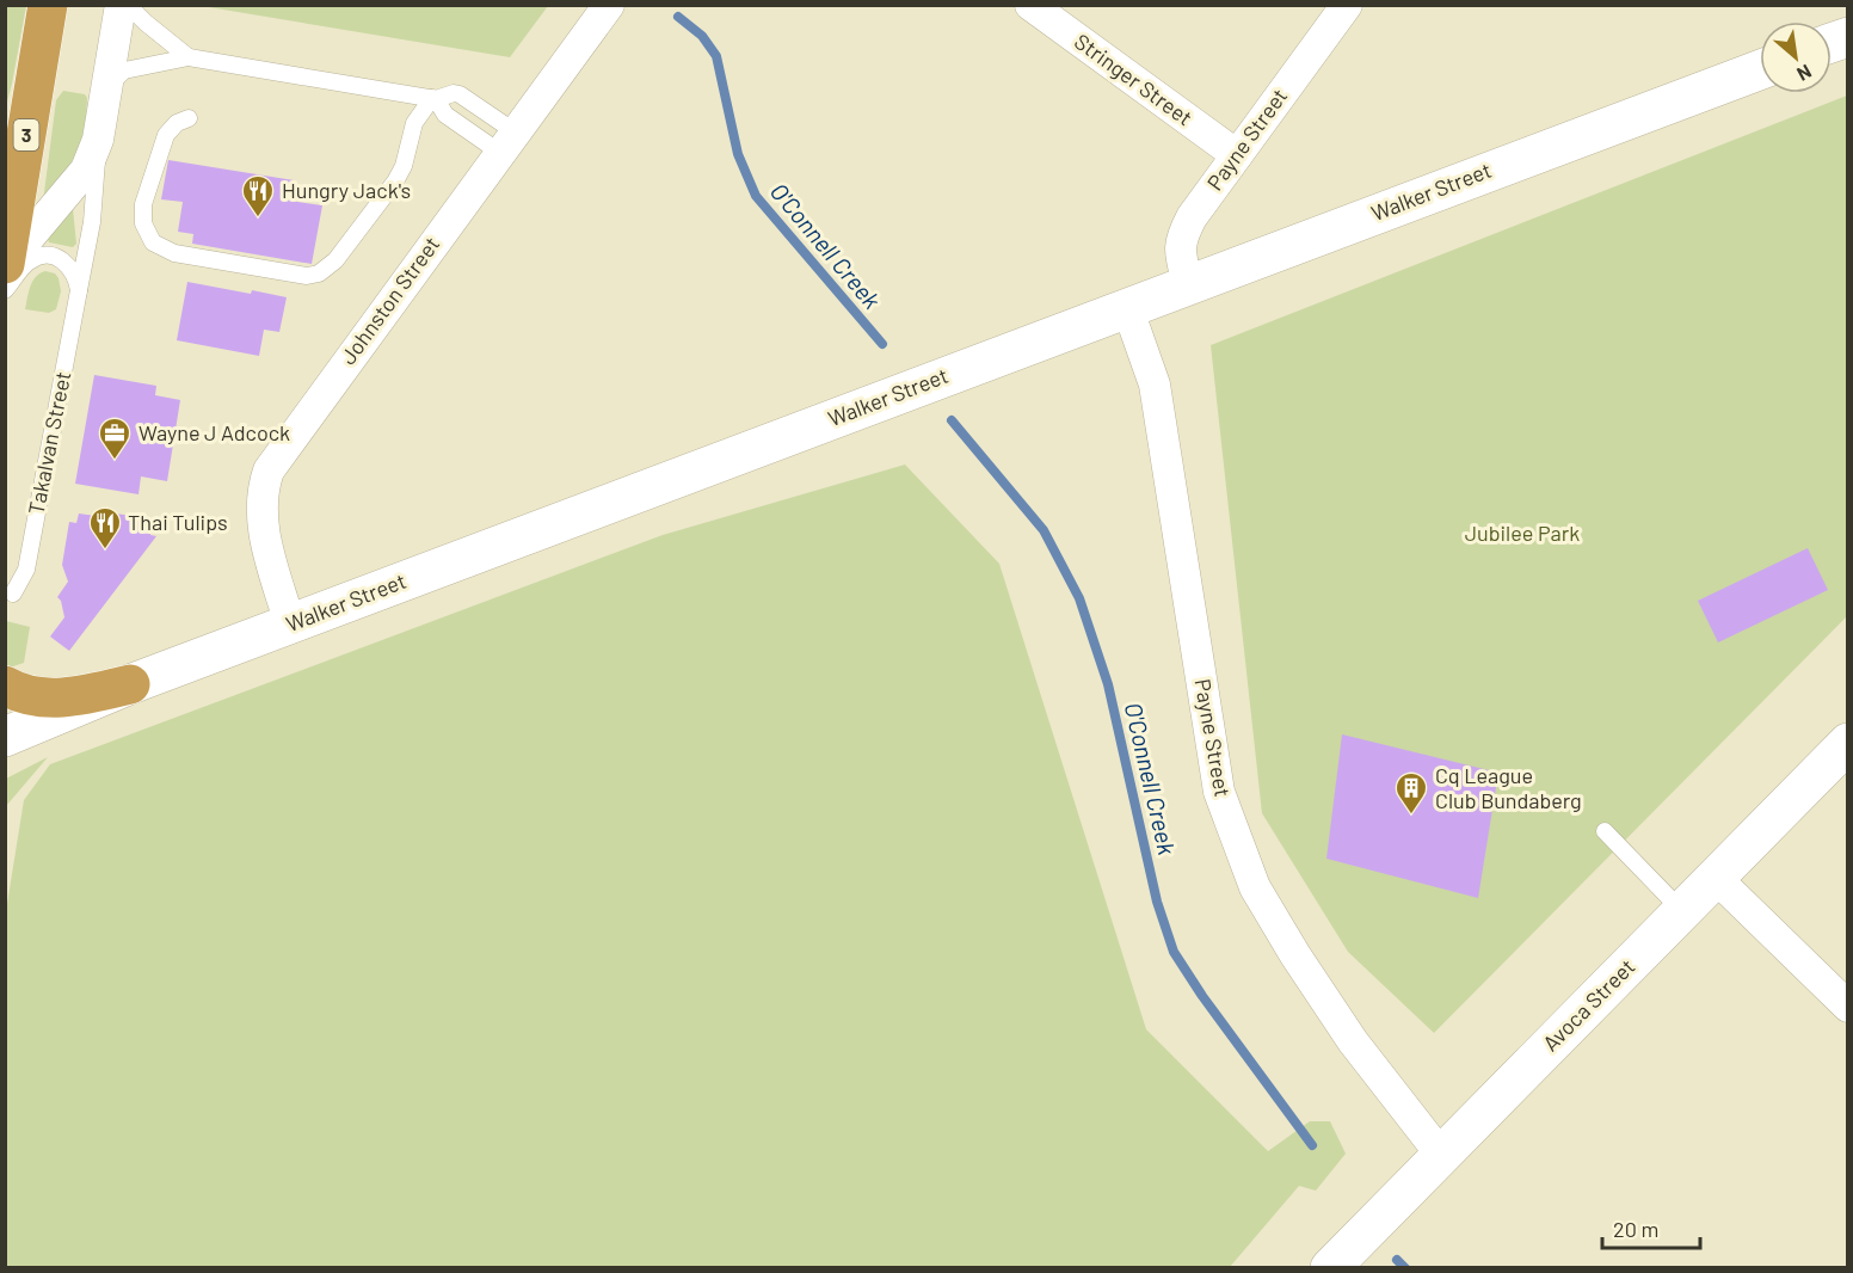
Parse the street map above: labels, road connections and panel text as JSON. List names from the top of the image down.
{
  "streets": {
    "highway": ["3"],
    "street": [
      "Stringer Street",
      "Payne Street",
      "Walker Street",
      "Johnston Street",
      "Takalvan Street",
      "Avoca Street"
    ]
  },
  "crossings": [
    ["Stringer Street", "Payne Street"],
    ["Payne Street", "Walker Street"],
    ["Payne Street", "Avoca Street"],
    ["Walker Street", "Johnston Street"]
  ],
  "water": ["O'Connell Creek"],
  "parks": ["Jubilee Park"],
  "places": {
    "restaurant": ["Hungry Jack's", "Thai Tulips"],
    "office": ["Wayne J Adcock"],
    "building": ["Cq League Club Bundaberg"]
  },
  "scale_bar": "20 m",
  "north": "bottom right"
}
